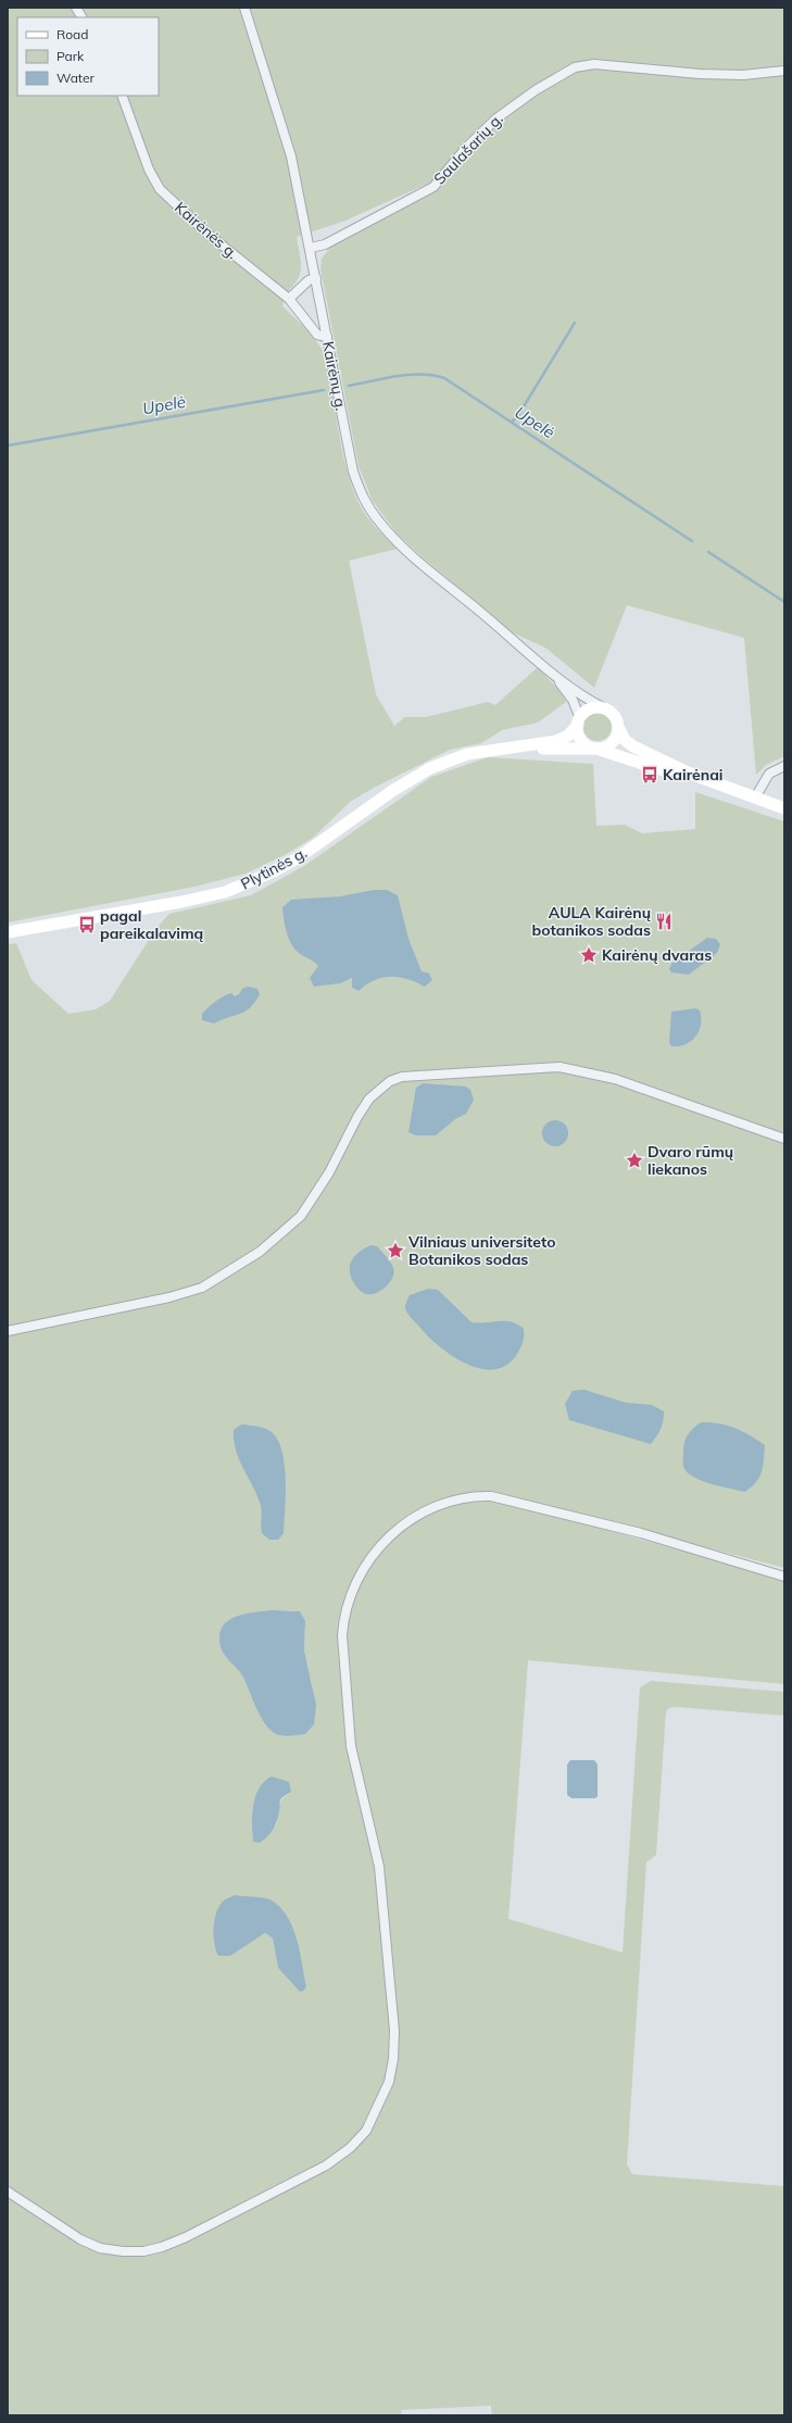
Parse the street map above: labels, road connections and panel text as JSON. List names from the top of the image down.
{
  "streets": {
    "main road": ["Plytinės g."],
    "street": ["Saulašarių g.", "Kairėnės g.", "Kairėnų g."]
  },
  "crossings": [
    ["Saulašarių g.", "Kairėnų g."],
    ["Kairėnės g.", "Kairėnų g."],
    ["Kairėnų g.", "Plytinės g."]
  ],
  "water": ["Upelė"],
  "places": {
    "bus stop": ["Kairėnai", "pagal pareikalavimą"],
    "restaurant": ["AULA Kairėnų botanikos sodas"],
    "place": ["Kairėnų dvaras", "Dvaro rūmų liekanos", "Vilniaus universiteto Botanikos sodas"]
  },
  "legend": ["Road", "Park", "Water"]
}
